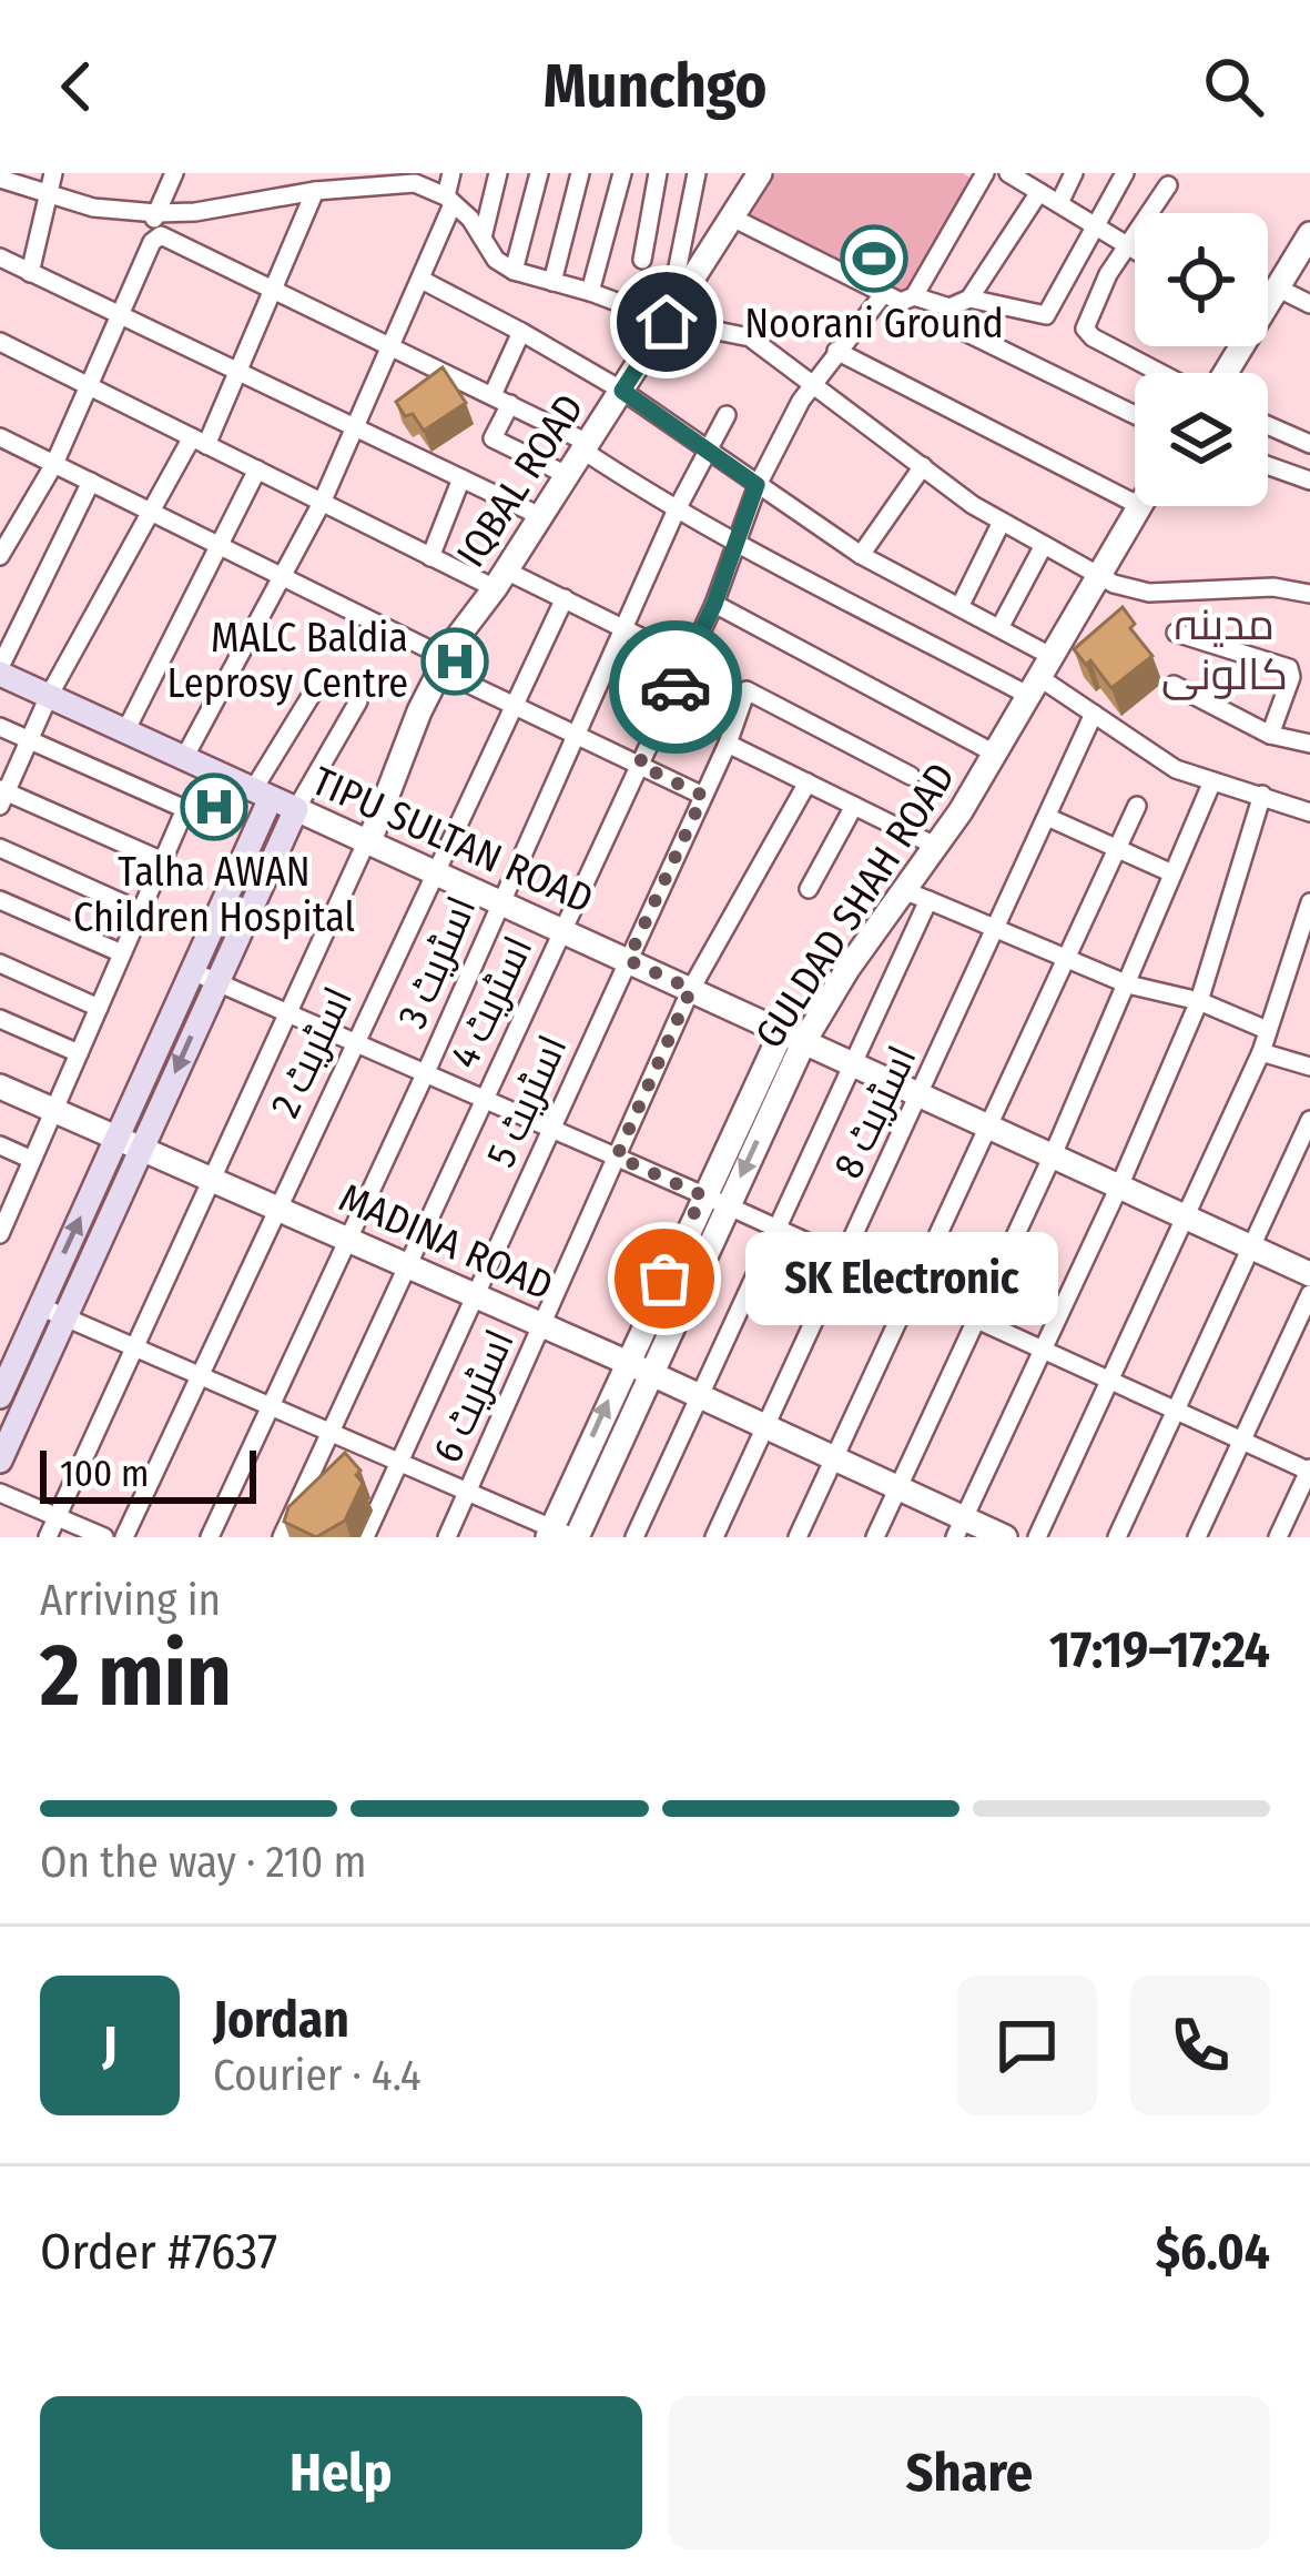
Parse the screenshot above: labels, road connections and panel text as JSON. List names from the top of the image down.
{
  "streets": {
    "main road": ["TIPU SULTAN ROAD"],
    "street": [
      "IQBAL ROAD",
      "GULDAD SHAH ROAD",
      "اسٹریٹ 3",
      "اسٹریٹ 4",
      "اسٹریٹ 2",
      "اسٹریٹ 5",
      "اسٹریٹ 8",
      "MADINA ROAD",
      "اسٹریٹ 6"
    ]
  },
  "crossings": [
    ["IQBAL ROAD", "TIPU SULTAN ROAD"],
    ["TIPU SULTAN ROAD", "GULDAD SHAH ROAD"],
    ["TIPU SULTAN ROAD", "اسٹریٹ 3"],
    ["TIPU SULTAN ROAD", "اسٹریٹ 4"],
    ["TIPU SULTAN ROAD", "اسٹریٹ 2"],
    ["TIPU SULTAN ROAD", "اسٹریٹ 5"],
    ["TIPU SULTAN ROAD", "اسٹریٹ 8"],
    ["TIPU SULTAN ROAD", "اسٹریٹ 6"],
    ["GULDAD SHAH ROAD", "MADINA ROAD"],
    ["اسٹریٹ 3", "MADINA ROAD"],
    ["اسٹریٹ 4", "MADINA ROAD"],
    ["اسٹریٹ 2", "MADINA ROAD"],
    ["اسٹریٹ 5", "MADINA ROAD"],
    ["اسٹریٹ 8", "MADINA ROAD"],
    ["MADINA ROAD", "اسٹریٹ 6"]
  ],
  "districts": ["مدینہ کالونی"],
  "places": {
    "sports": ["Noorani Ground"],
    "hospital": ["MALC Baldia Leprosy Centre", "Talha AWAN Children Hospital"],
    "other": ["SK Electronic"]
  },
  "scale_bar": "100 m",
  "page": {
    "header": "Munchgo",
    "bubble": "SK Electronic",
    "scale": "100 m",
    "heading": ["2 min", "Arriving in", "17:19–17:24"],
    "panel": [
      "Jordan",
      "Courier · 4.4",
      "Order #7637",
      "$6.04"
    ],
    "bar": "On the way · 210 m",
    "round": "J",
    "buttons": ["Help", "Share"]
  }
}
